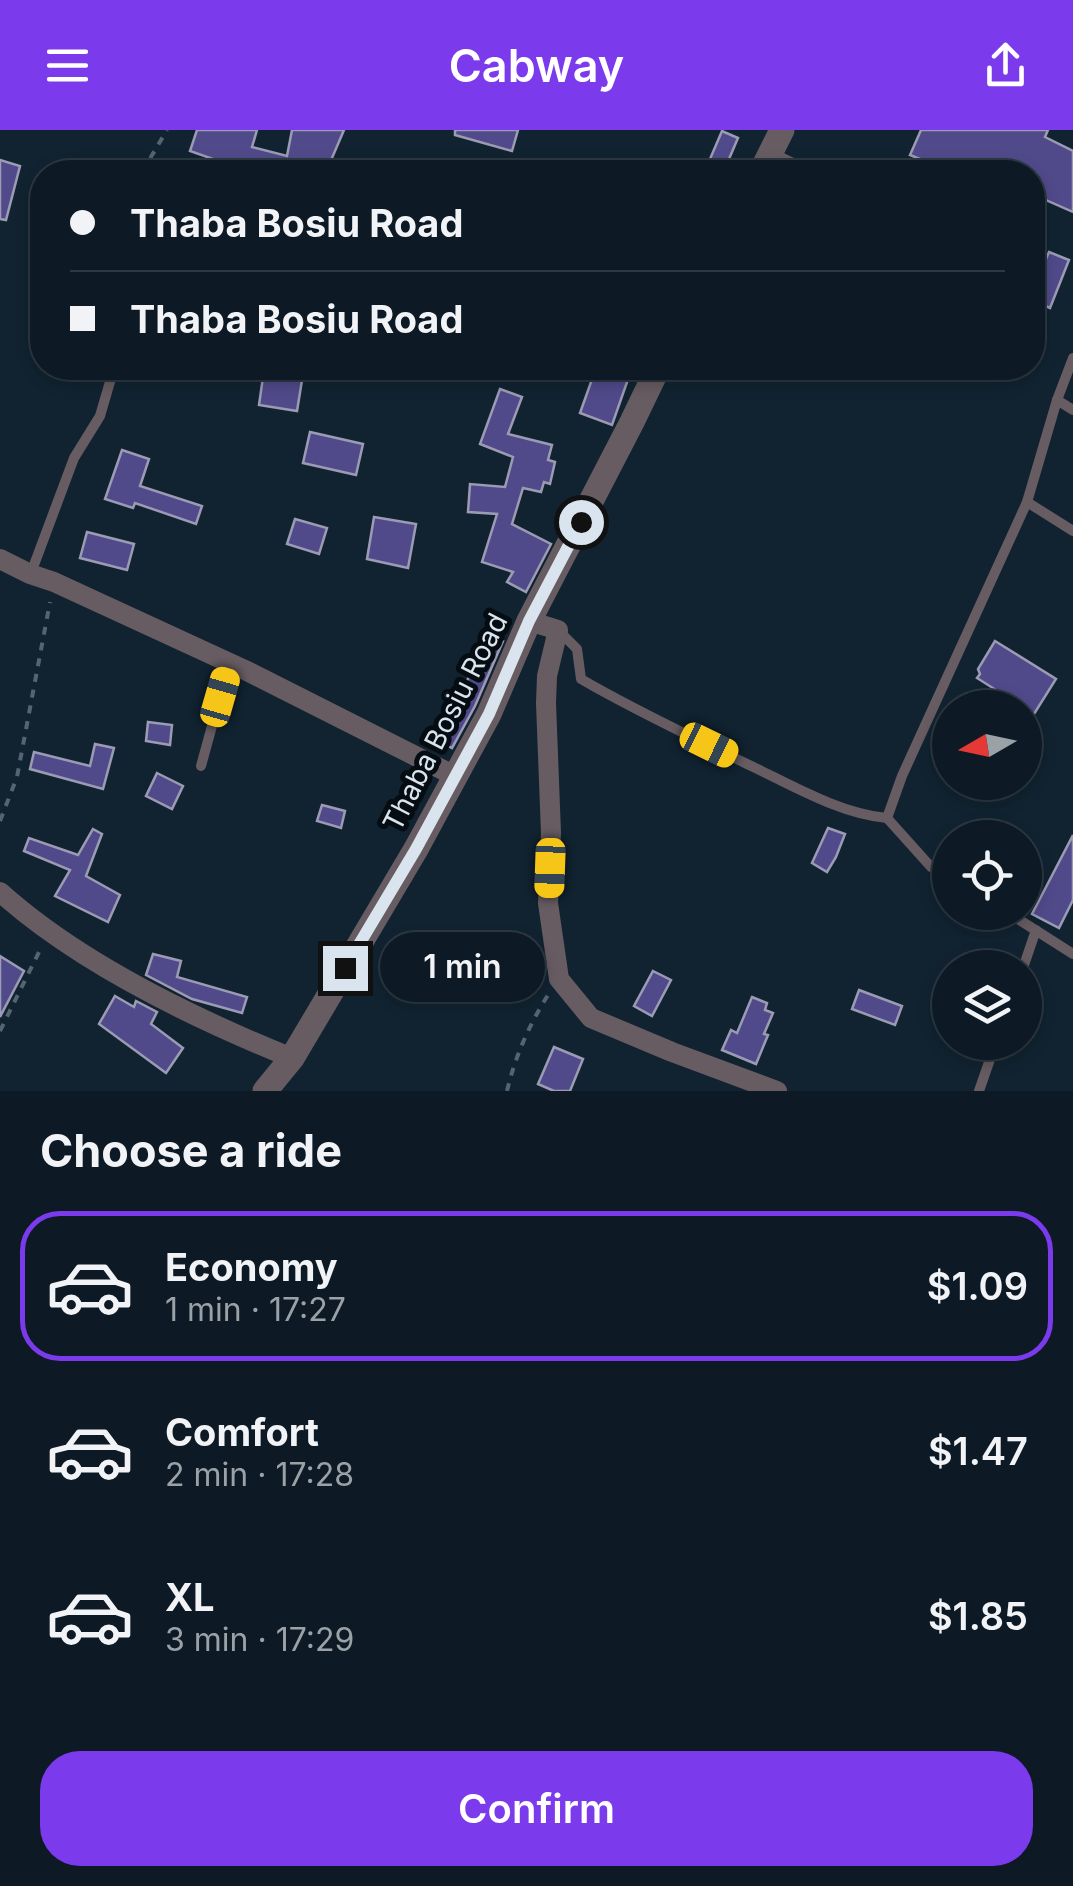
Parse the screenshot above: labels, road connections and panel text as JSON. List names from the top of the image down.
{
  "streets": {
    "street": ["Thaba Bosiu Road"]
  },
  "north": "left",
  "page": {
    "header": "Cabway",
    "banner": ["Thaba Bosiu Road", "Thaba Bosiu Road"],
    "bubble": "1 min",
    "heading": "Choose a ride",
    "list": [
      {
        "name": "Economy",
        "note": "1 min · 17:27",
        "value": "$1.09"
      },
      {
        "name": "Comfort",
        "note": "2 min · 17:28",
        "value": "$1.47"
      },
      {
        "name": "XL",
        "note": "3 min · 17:29",
        "value": "$1.85"
      }
    ],
    "buttons": "Confirm"
  }
}
